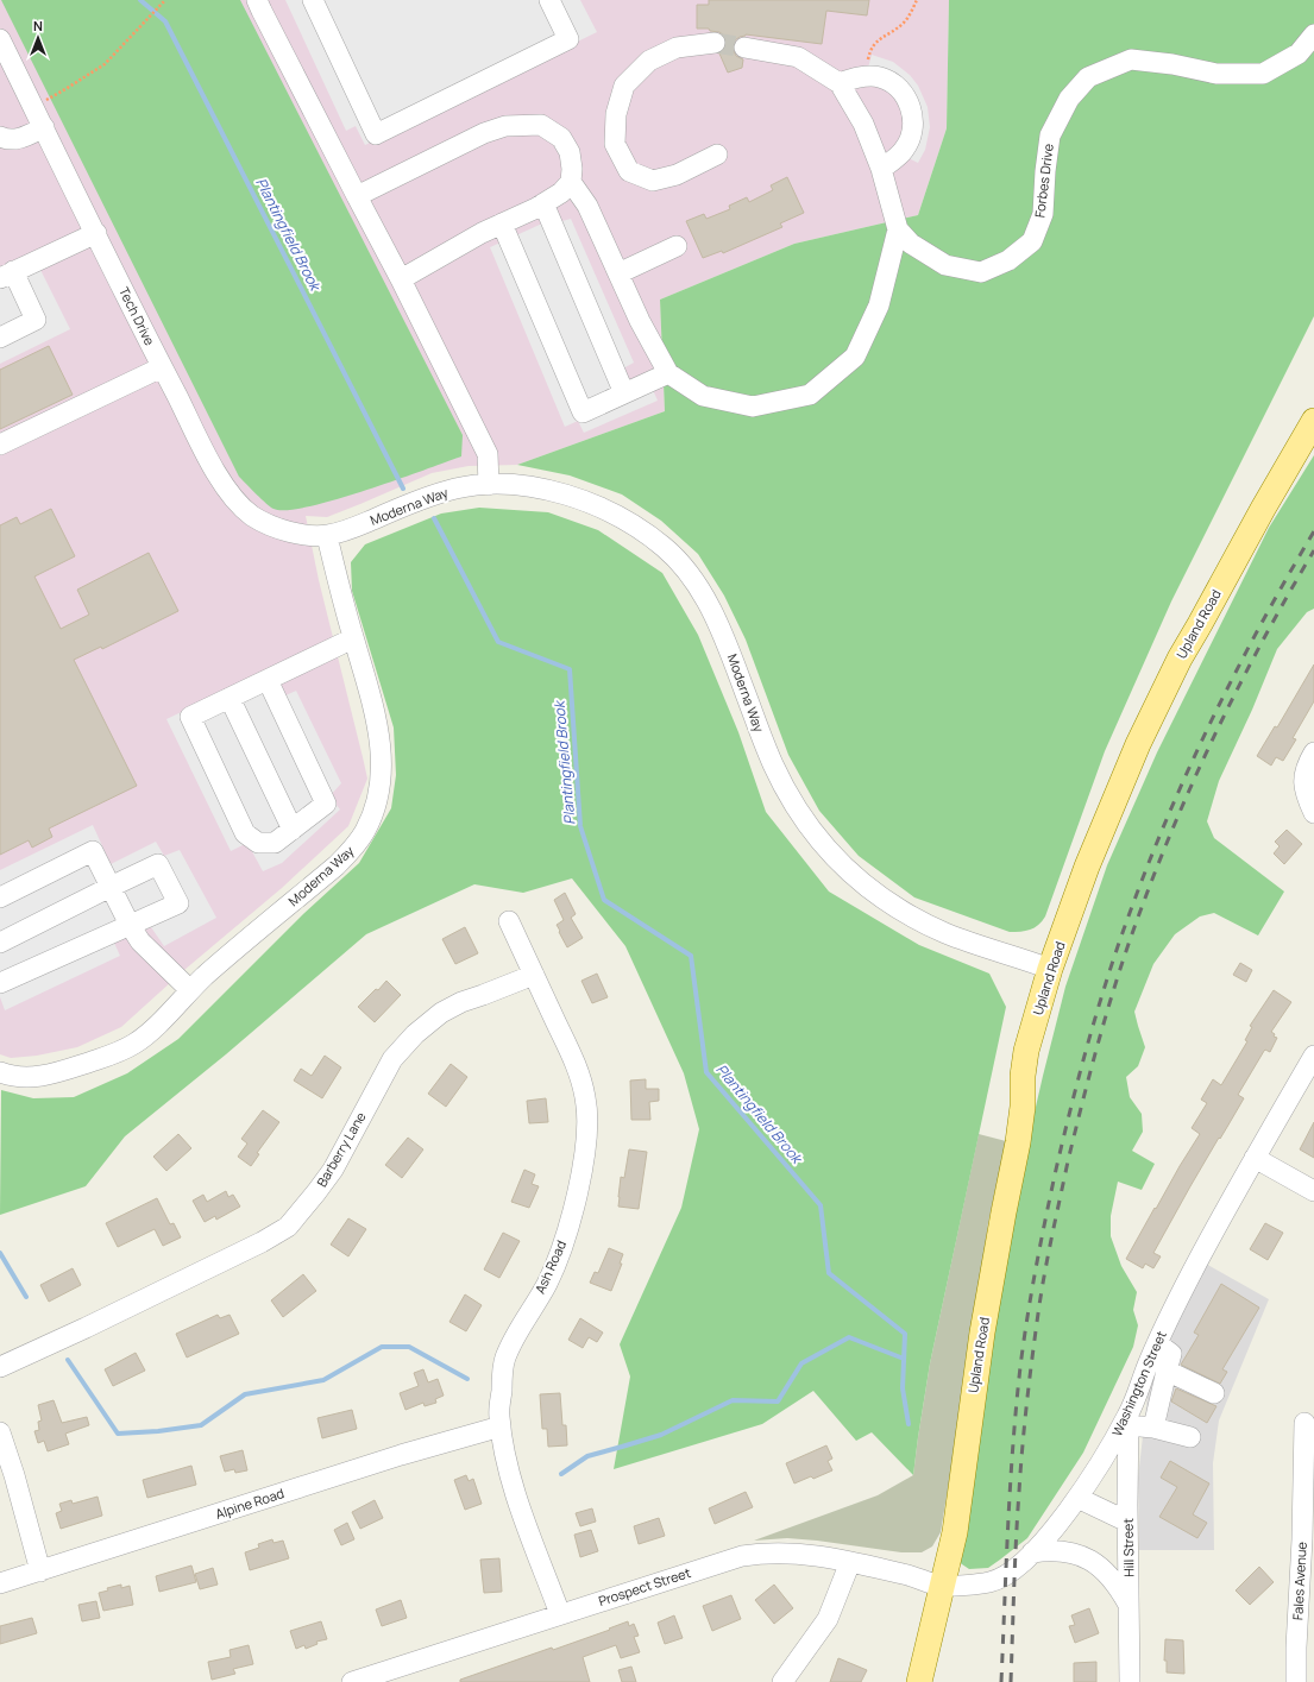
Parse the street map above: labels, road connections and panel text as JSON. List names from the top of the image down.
{
  "streets": {
    "main road": ["Upland Road"],
    "street": [
      "Forbes Drive",
      "Tech Drive",
      "Moderna Way",
      "Barberry Lane",
      "Ash Road",
      "Washington Street",
      "Alpine Road",
      "Hill Street",
      "Fales Avenue",
      "Prospect Street"
    ]
  },
  "crossings": [
    ["Tech Drive", "Moderna Way"],
    ["Moderna Way", "Upland Road"],
    ["Upland Road", "Washington Street"],
    ["Upland Road", "Prospect Street"],
    ["Barberry Lane", "Ash Road"],
    ["Ash Road", "Alpine Road"],
    ["Ash Road", "Prospect Street"],
    ["Washington Street", "Hill Street"],
    ["Washington Street", "Prospect Street"]
  ],
  "water": ["Plantingfield Brook"],
  "north": "top"
}
